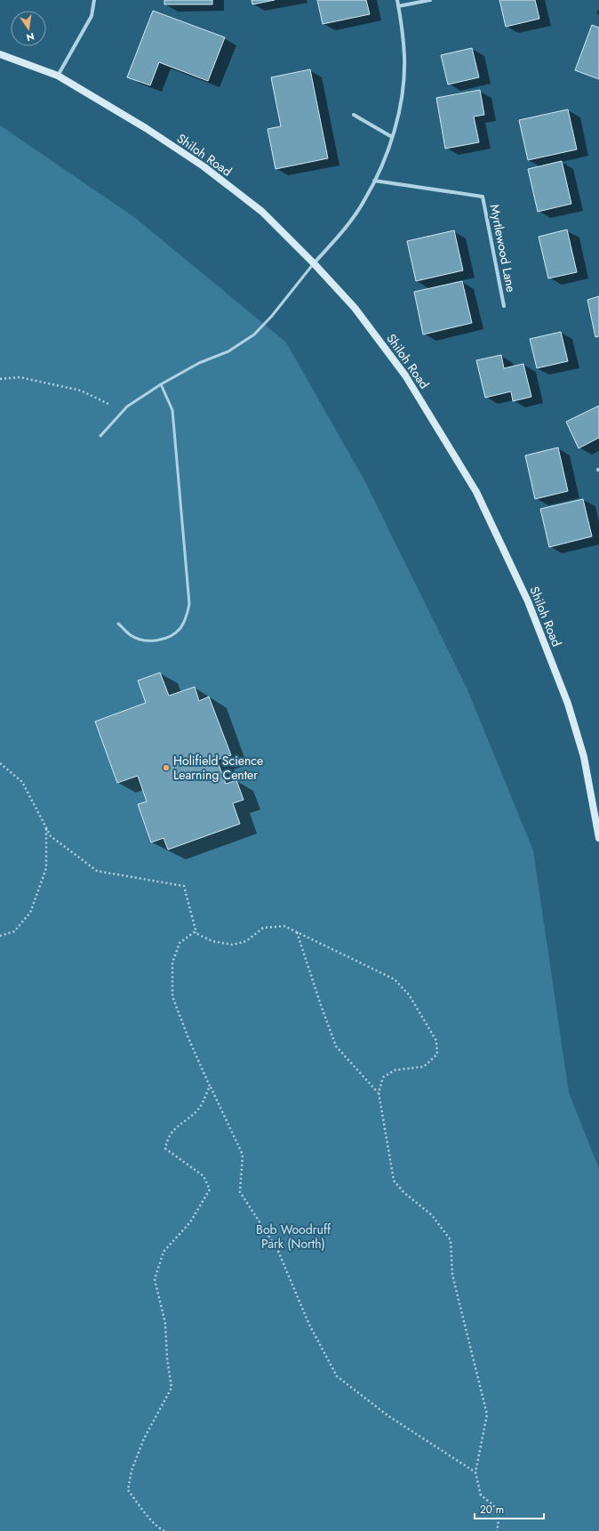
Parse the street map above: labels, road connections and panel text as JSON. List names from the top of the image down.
{
  "streets": {
    "main road": ["Shiloh Road"],
    "street": ["Myrtlewood Lane"]
  },
  "parks": ["Bob Woodruff Park (North)"],
  "places": ["Holifield Science Learning Center"],
  "scale_bar": "20 m",
  "north": "bottom"
}
